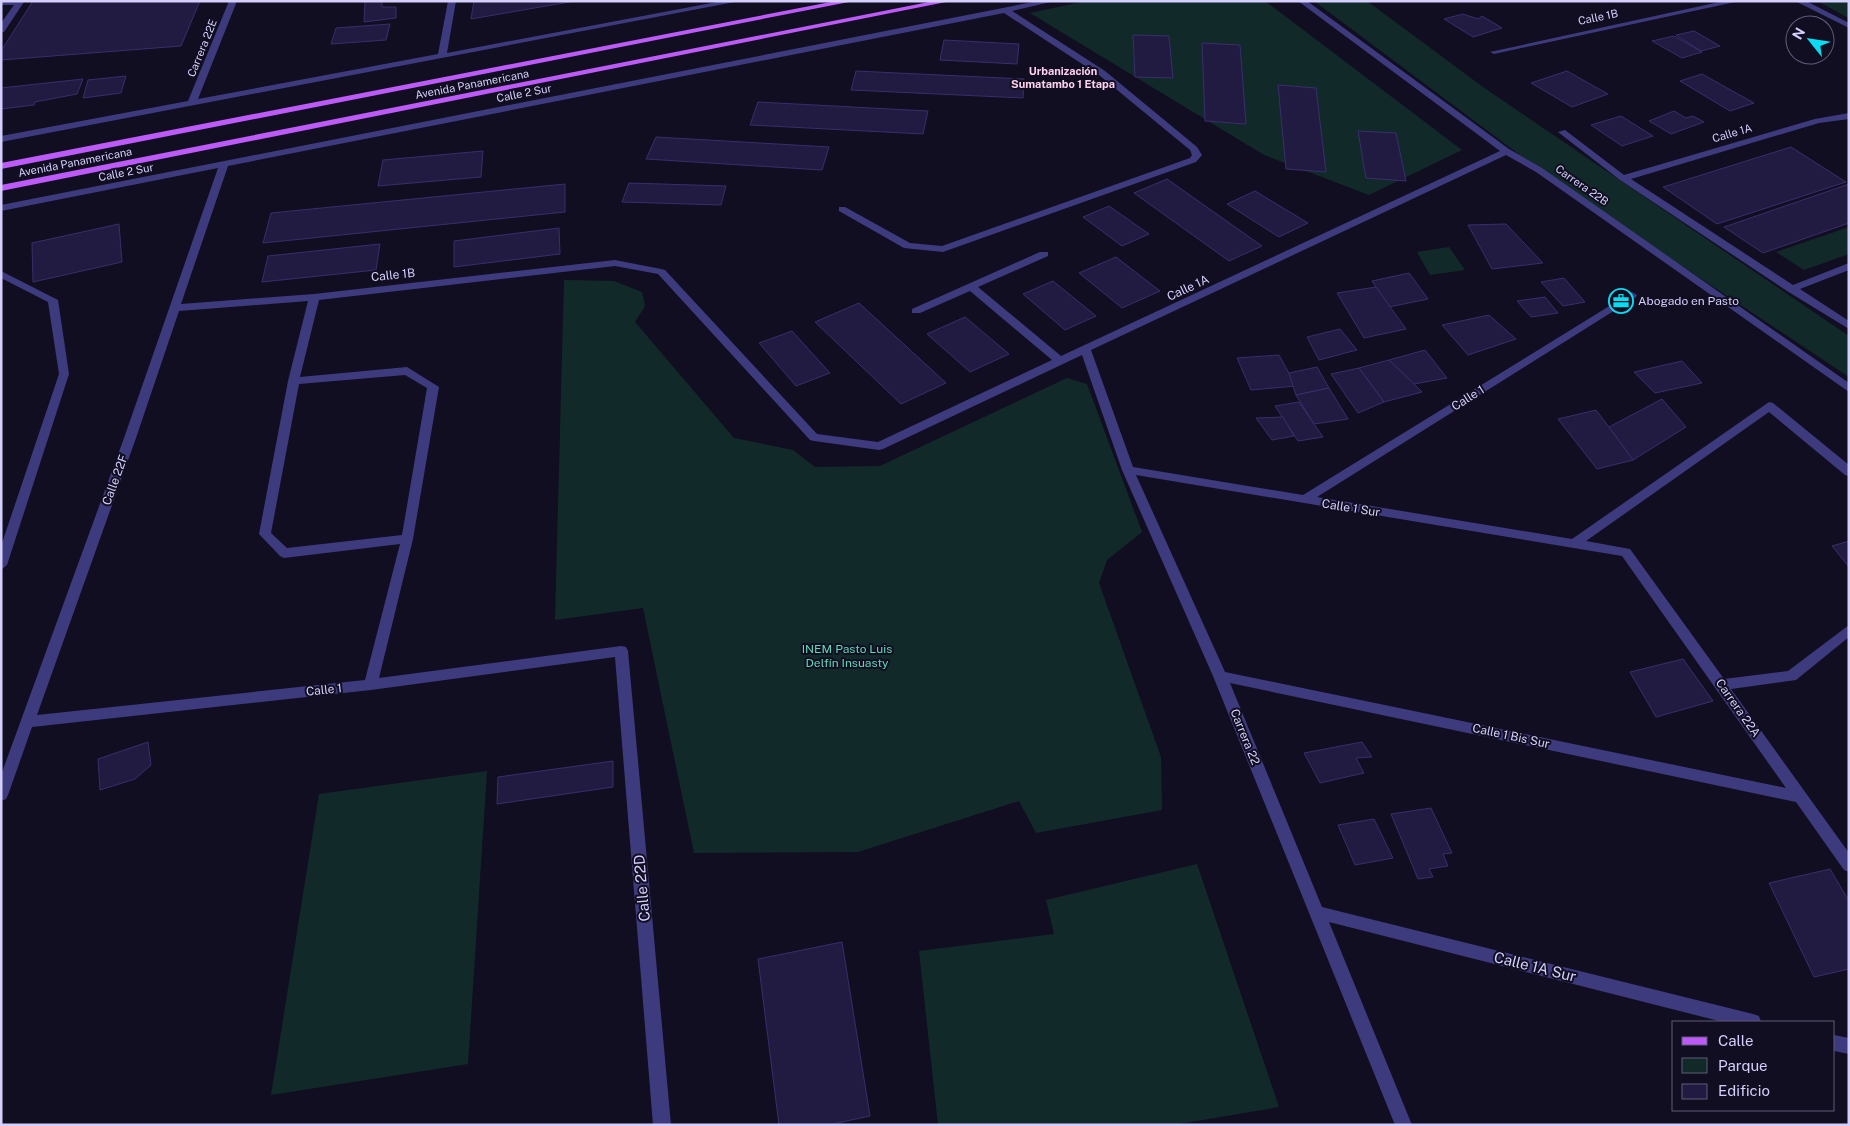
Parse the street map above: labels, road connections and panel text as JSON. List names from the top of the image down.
{
  "streets": {
    "main road": ["Avenida Panamericana"],
    "street": [
      "Calle 1B",
      "Carrera 22E",
      "Calle 2 Sur",
      "Calle 1A",
      "Carrera 22B",
      "Calle 1",
      "Calle 22F",
      "Calle 1 Sur",
      "Carrera 22A",
      "Calle 1 Bis Sur",
      "Carrera 22",
      "Calle 22D",
      "Calle 1A Sur"
    ]
  },
  "crossings": [
    ["Calle 1B", "Calle 1A"],
    ["Calle 1B", "Calle 22F"],
    ["Calle 2 Sur", "Calle 22F"],
    ["Calle 1A", "Carrera 22B"],
    ["Calle 1A", "Carrera 22"],
    ["Calle 1", "Calle 22F"],
    ["Calle 1", "Calle 1 Sur"],
    ["Calle 1", "Calle 22D"],
    ["Calle 1 Sur", "Carrera 22A"],
    ["Calle 1 Sur", "Carrera 22"],
    ["Carrera 22A", "Calle 1 Bis Sur"],
    ["Calle 1 Bis Sur", "Carrera 22"],
    ["Carrera 22", "Calle 1A Sur"]
  ],
  "districts": ["Urbanización Sumatambo 1 Etapa"],
  "parks": ["INEM Pasto Luis Delfín Insuasty"],
  "places": {
    "office": ["Abogado en Pasto"]
  },
  "legend": ["Calle", "Parque", "Edificio"],
  "north": "top left"
}
